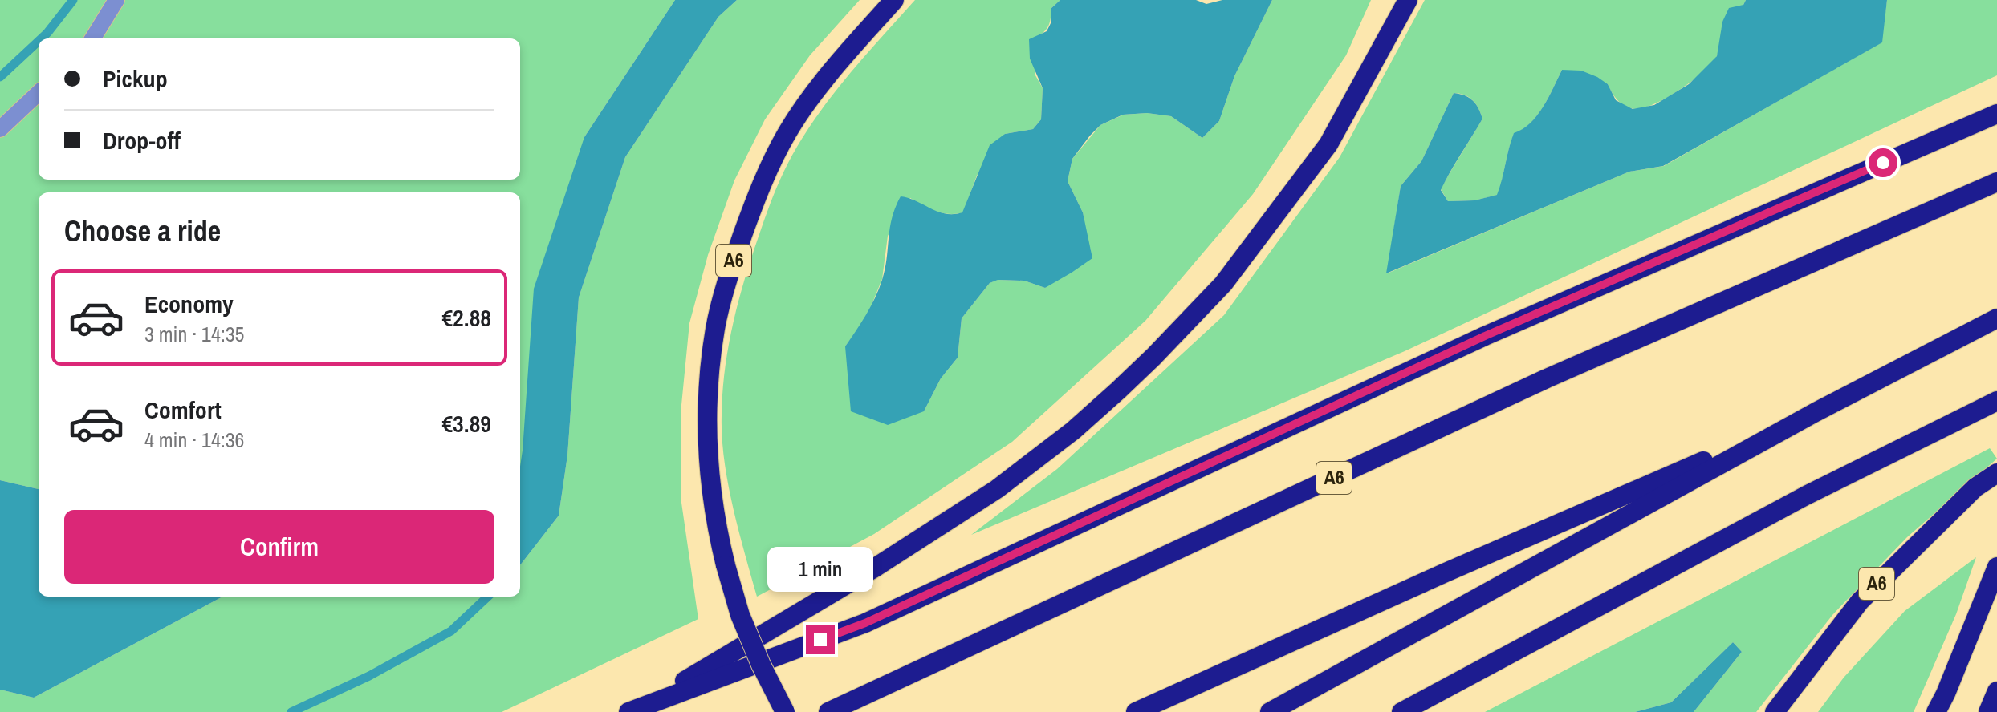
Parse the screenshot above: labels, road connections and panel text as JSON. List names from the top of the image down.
{
  "streets": {
    "highway": ["A6"]
  },
  "page": {
    "banner": ["Pickup", "Drop-off"],
    "heading": "Choose a ride",
    "list": [
      {
        "name": "Economy",
        "note": "3 min · 14:35",
        "value": "€2.88"
      },
      {
        "name": "Comfort",
        "note": "4 min · 14:36",
        "value": "€3.89"
      }
    ],
    "buttons": "Confirm",
    "bubble": "1 min"
  }
}
